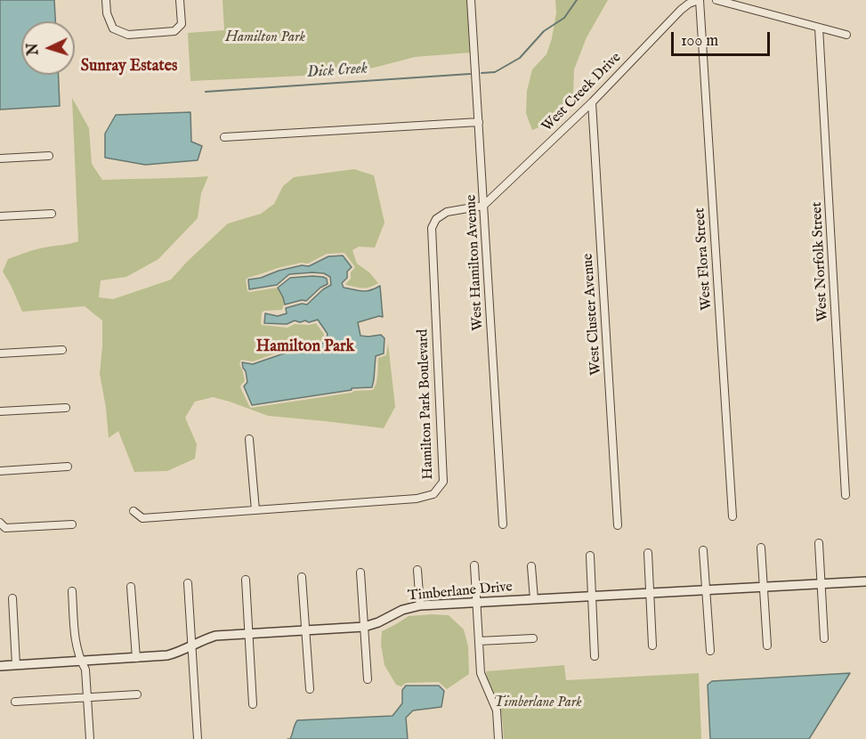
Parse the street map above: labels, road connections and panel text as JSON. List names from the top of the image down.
{
  "streets": {
    "street": [
      "West Creek Drive",
      "West Flora Street",
      "West Norfolk Street",
      "West Hamilton Avenue",
      "West Cluster Avenue",
      "Hamilton Park Boulevard",
      "Timberlane Drive"
    ]
  },
  "crossings": [
    ["West Creek Drive", "West Flora Street"],
    ["West Creek Drive", "West Hamilton Avenue"],
    ["West Creek Drive", "West Cluster Avenue"],
    ["West Creek Drive", "Hamilton Park Boulevard"],
    ["West Hamilton Avenue", "Hamilton Park Boulevard"]
  ],
  "districts": ["Sunray Estates", "Hamilton Park"],
  "water": ["Dick Creek"],
  "parks": ["Hamilton Park", "Timberlane Park"],
  "scale_bar": "100 m",
  "north": "left"
}
